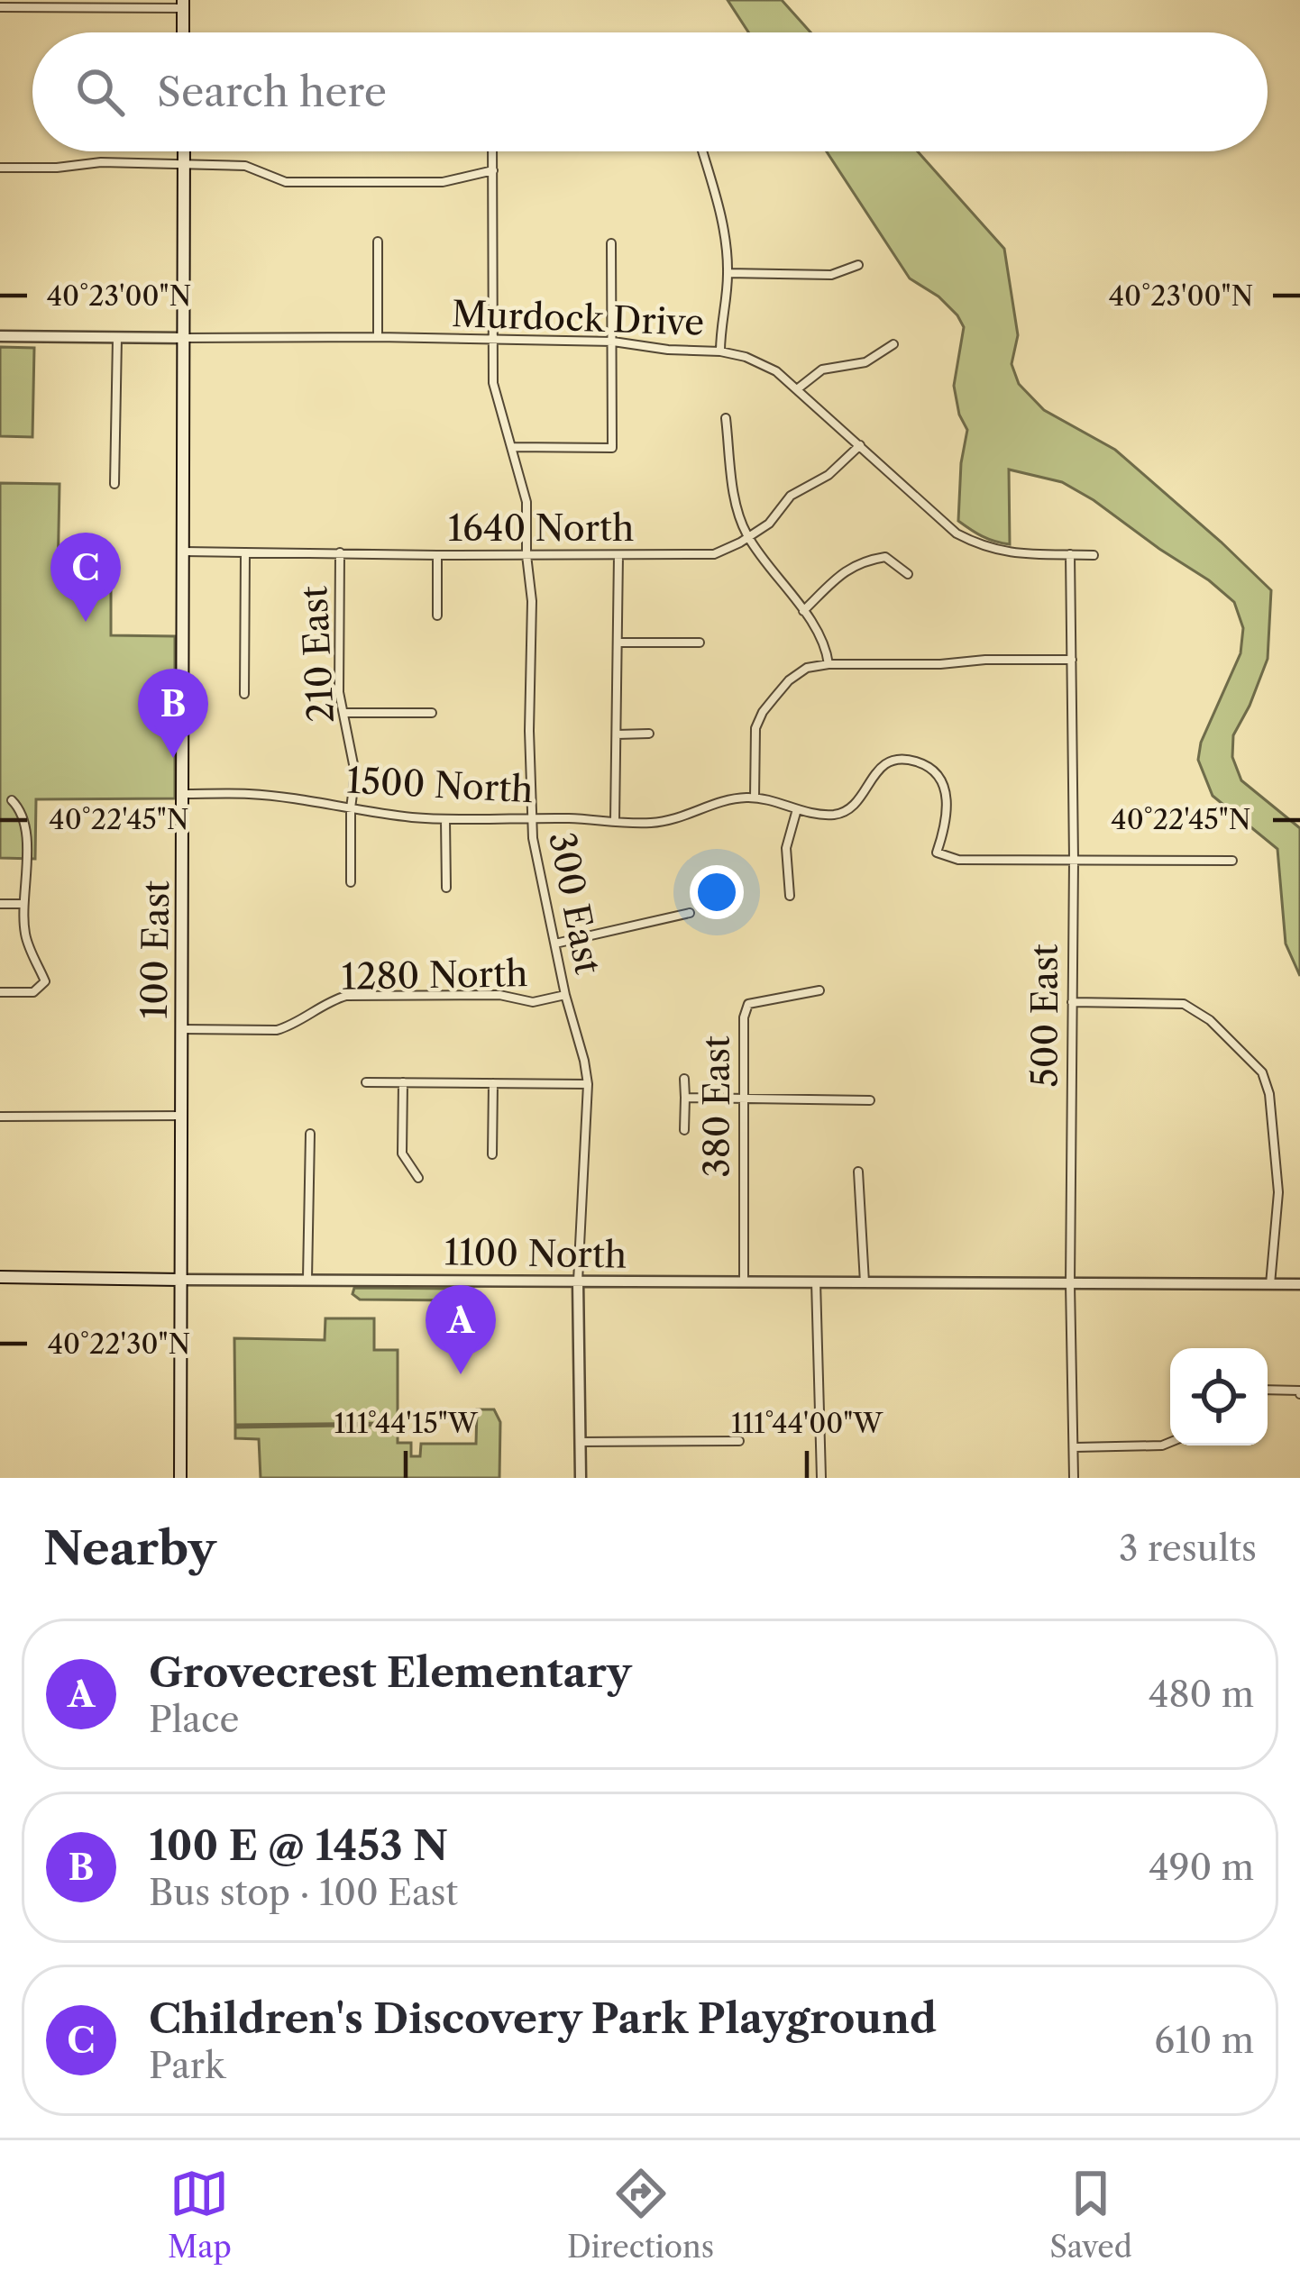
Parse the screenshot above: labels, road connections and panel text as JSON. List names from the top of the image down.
{
  "streets": {
    "main road": ["100 East", "1100 North"],
    "street": [
      "Murdock Drive",
      "1640 North",
      "210 East",
      "1500 North",
      "300 East",
      "1280 North",
      "500 East",
      "380 East"
    ]
  },
  "crossings": [
    ["Murdock Drive", "1640 North"],
    ["Murdock Drive", "300 East"],
    ["Murdock Drive", "100 East"],
    ["Murdock Drive", "500 East"],
    ["1640 North", "210 East"],
    ["1640 North", "300 East"],
    ["1640 North", "100 East"],
    ["210 East", "1500 North"],
    ["1500 North", "300 East"],
    ["1500 North", "100 East"],
    ["1500 North", "500 East"],
    ["300 East", "1280 North"],
    ["300 East", "1100 North"],
    ["100 East", "1280 North"],
    ["100 East", "1100 North"],
    ["500 East", "1100 North"],
    ["380 East", "1100 North"]
  ],
  "page": {
    "search": "Search here",
    "pins": ["C", "B", "A"],
    "heading": ["Nearby", "3 results"],
    "list": [
      {
        "mark": "A",
        "name": "Grovecrest Elementary",
        "note": "Place",
        "value": "480 m"
      },
      {
        "mark": "B",
        "name": "100 E @ 1453 N",
        "note": "Bus stop · 100 East",
        "value": "490 m"
      },
      {
        "mark": "C",
        "name": "Children's Discovery Park Playground",
        "note": "Park",
        "value": "610 m"
      }
    ],
    "nav": ["Map", "Directions", "Saved"]
  },
  "coordinates": [
    "40°23'00\"N",
    "40°22'45\"N",
    "40°22'30\"N",
    "111°44'15\"W",
    "111°44'00\"W"
  ]
}
